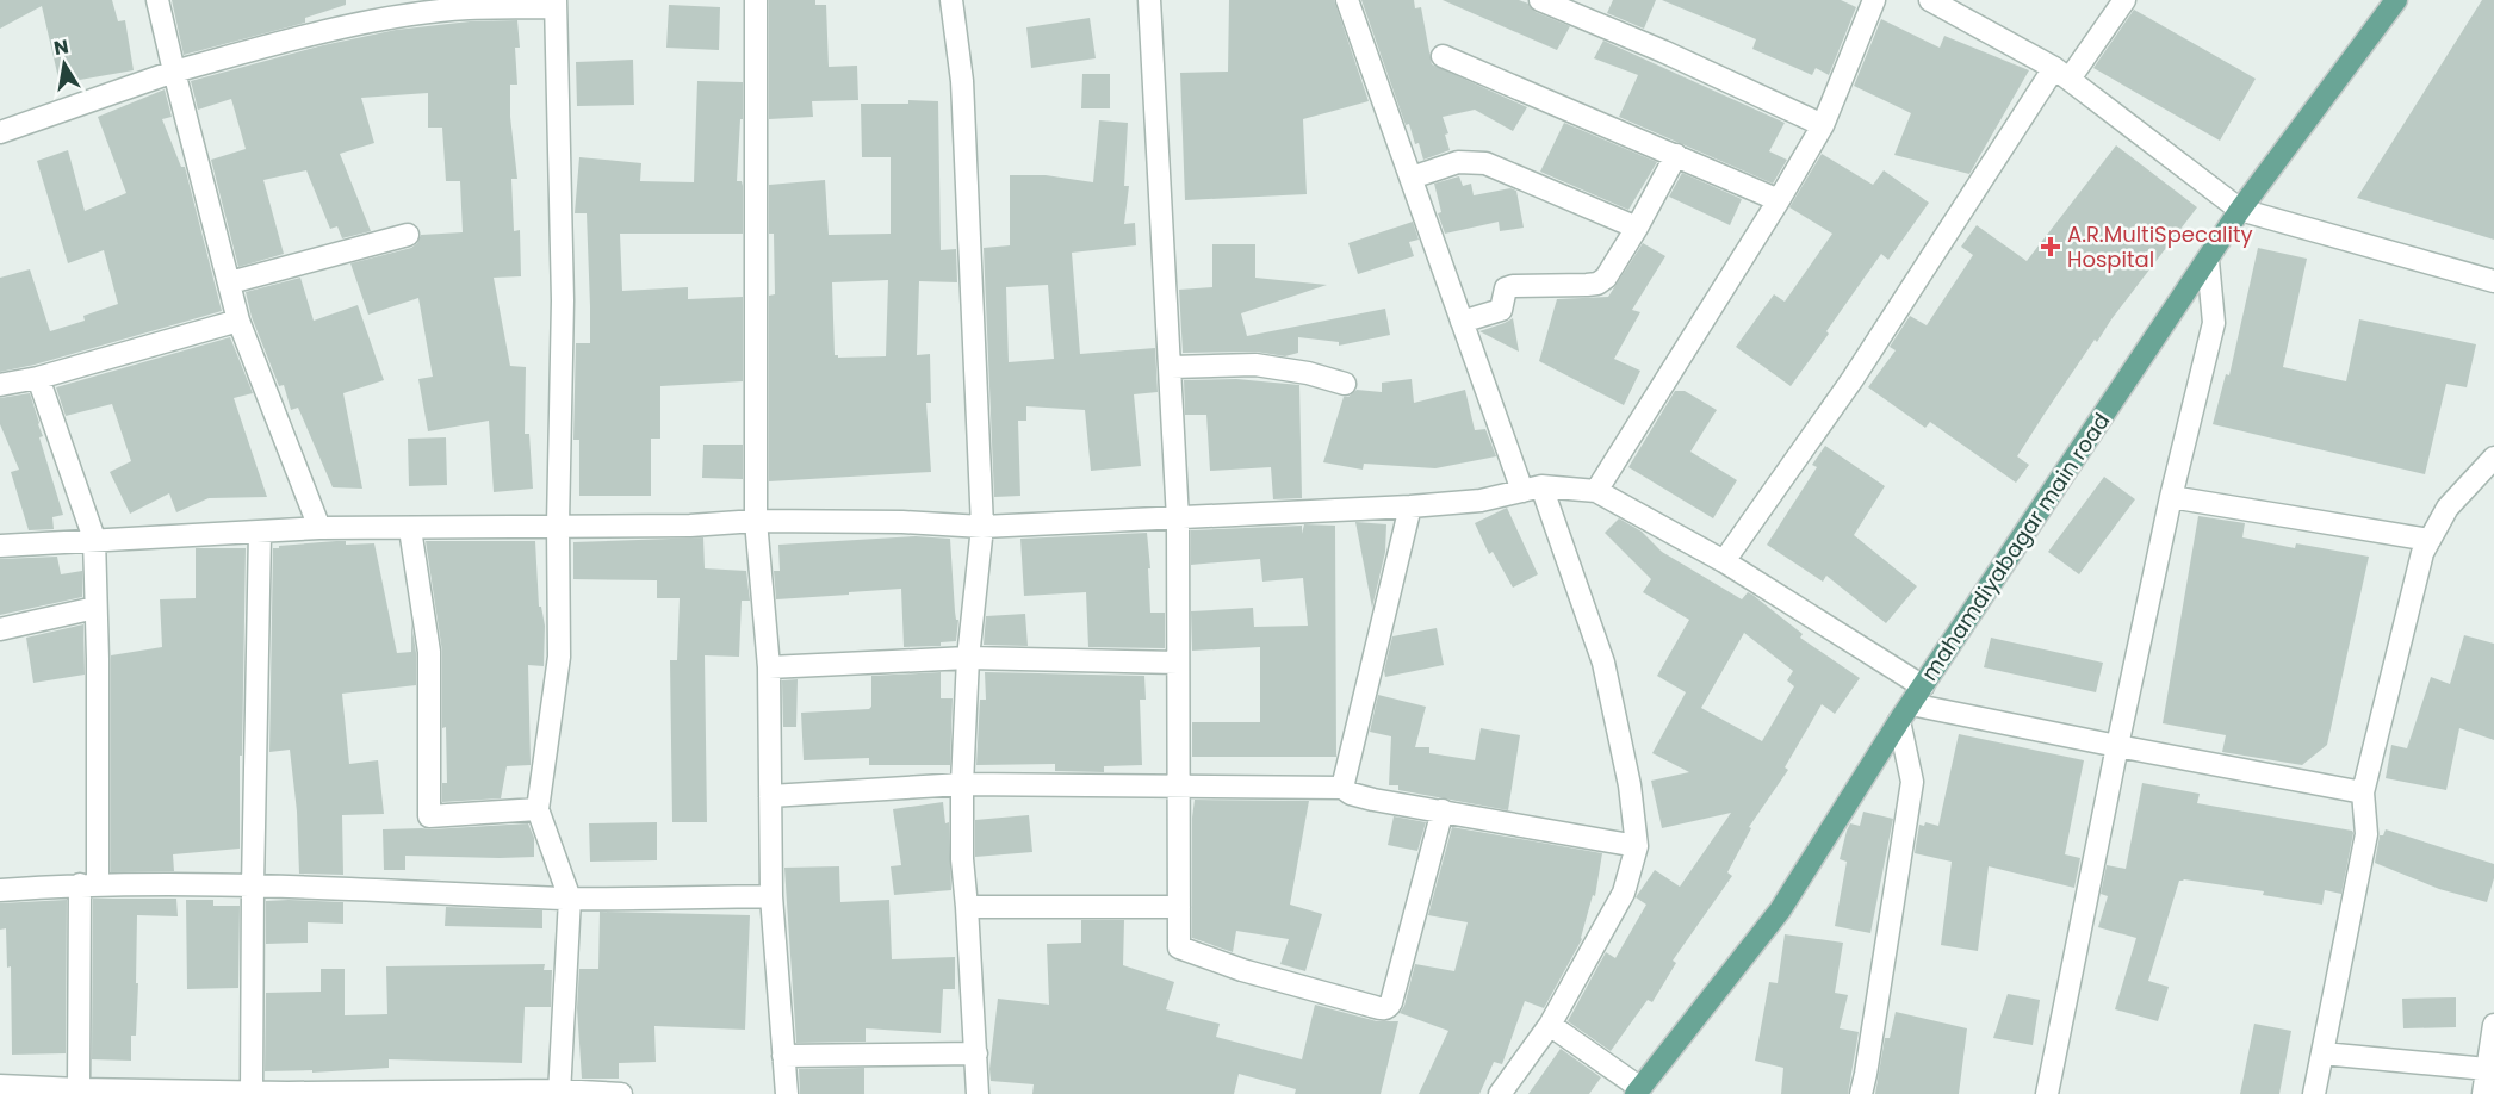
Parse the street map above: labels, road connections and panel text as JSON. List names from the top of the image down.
{
  "streets": {
    "main road": ["mahamdiyabagar main road"]
  },
  "places": {
    "health": ["A.R.MultiSpecality Hospital"]
  },
  "north": "top"
}
